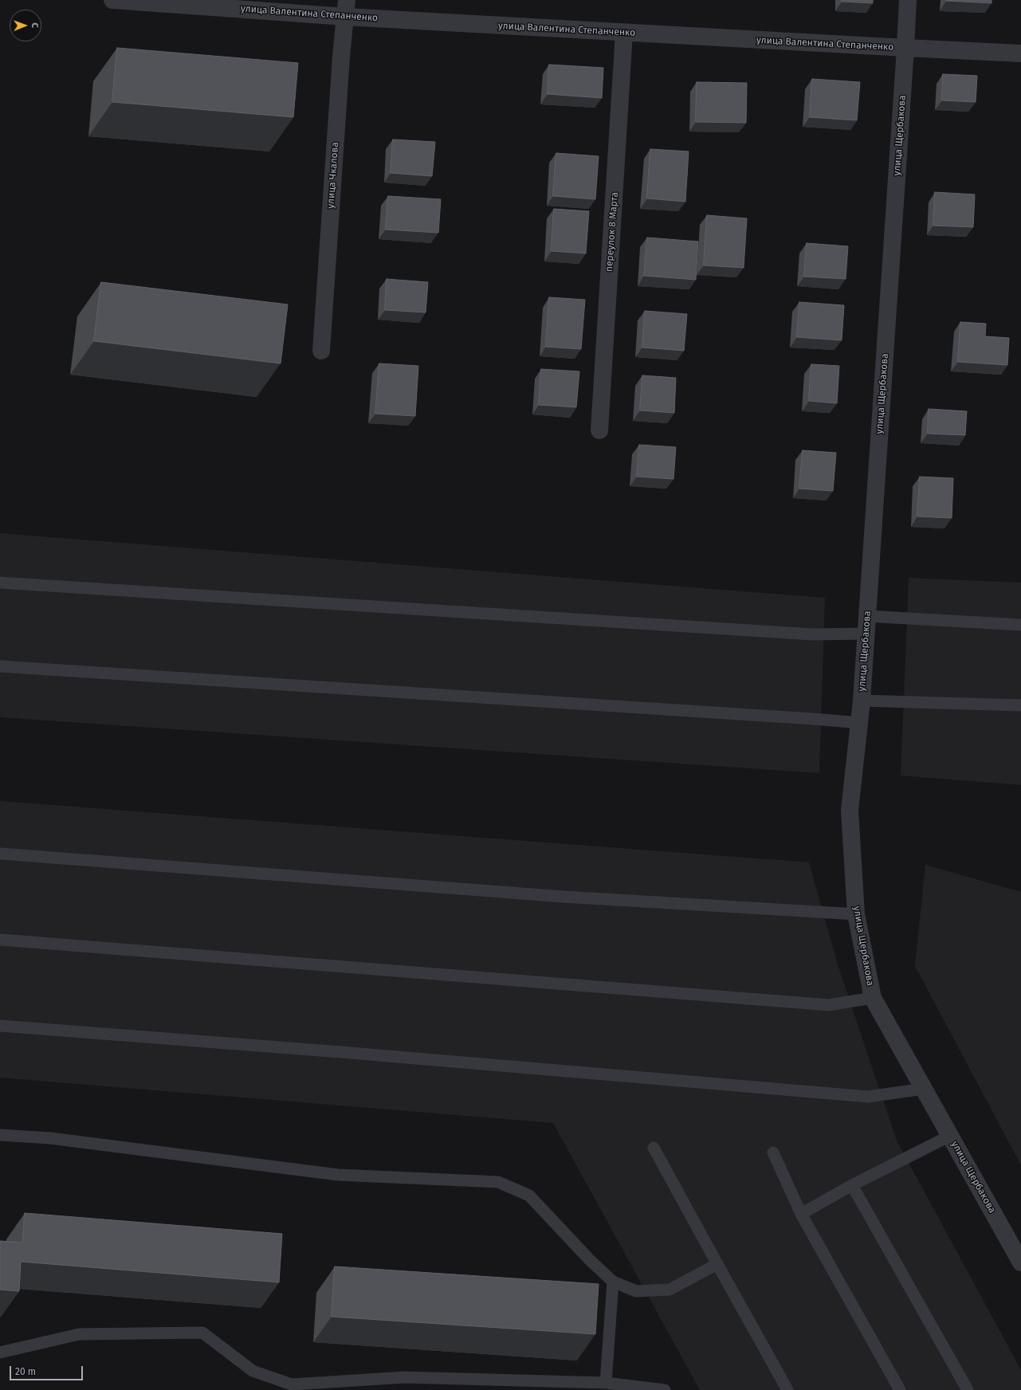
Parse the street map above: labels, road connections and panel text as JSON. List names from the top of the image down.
{
  "streets": {
    "street": [
      "улица Валентина Степанченко",
      "улица Щербакова",
      "улица Чкалова",
      "переулок 8 Марта"
    ]
  },
  "crossings": [
    ["улица Валентина Степанченко", "улица Щербакова"],
    ["улица Валентина Степанченко", "улица Чкалова"],
    ["улица Валентина Степанченко", "переулок 8 Марта"]
  ],
  "scale_bar": "20 m",
  "north": "right"
}
